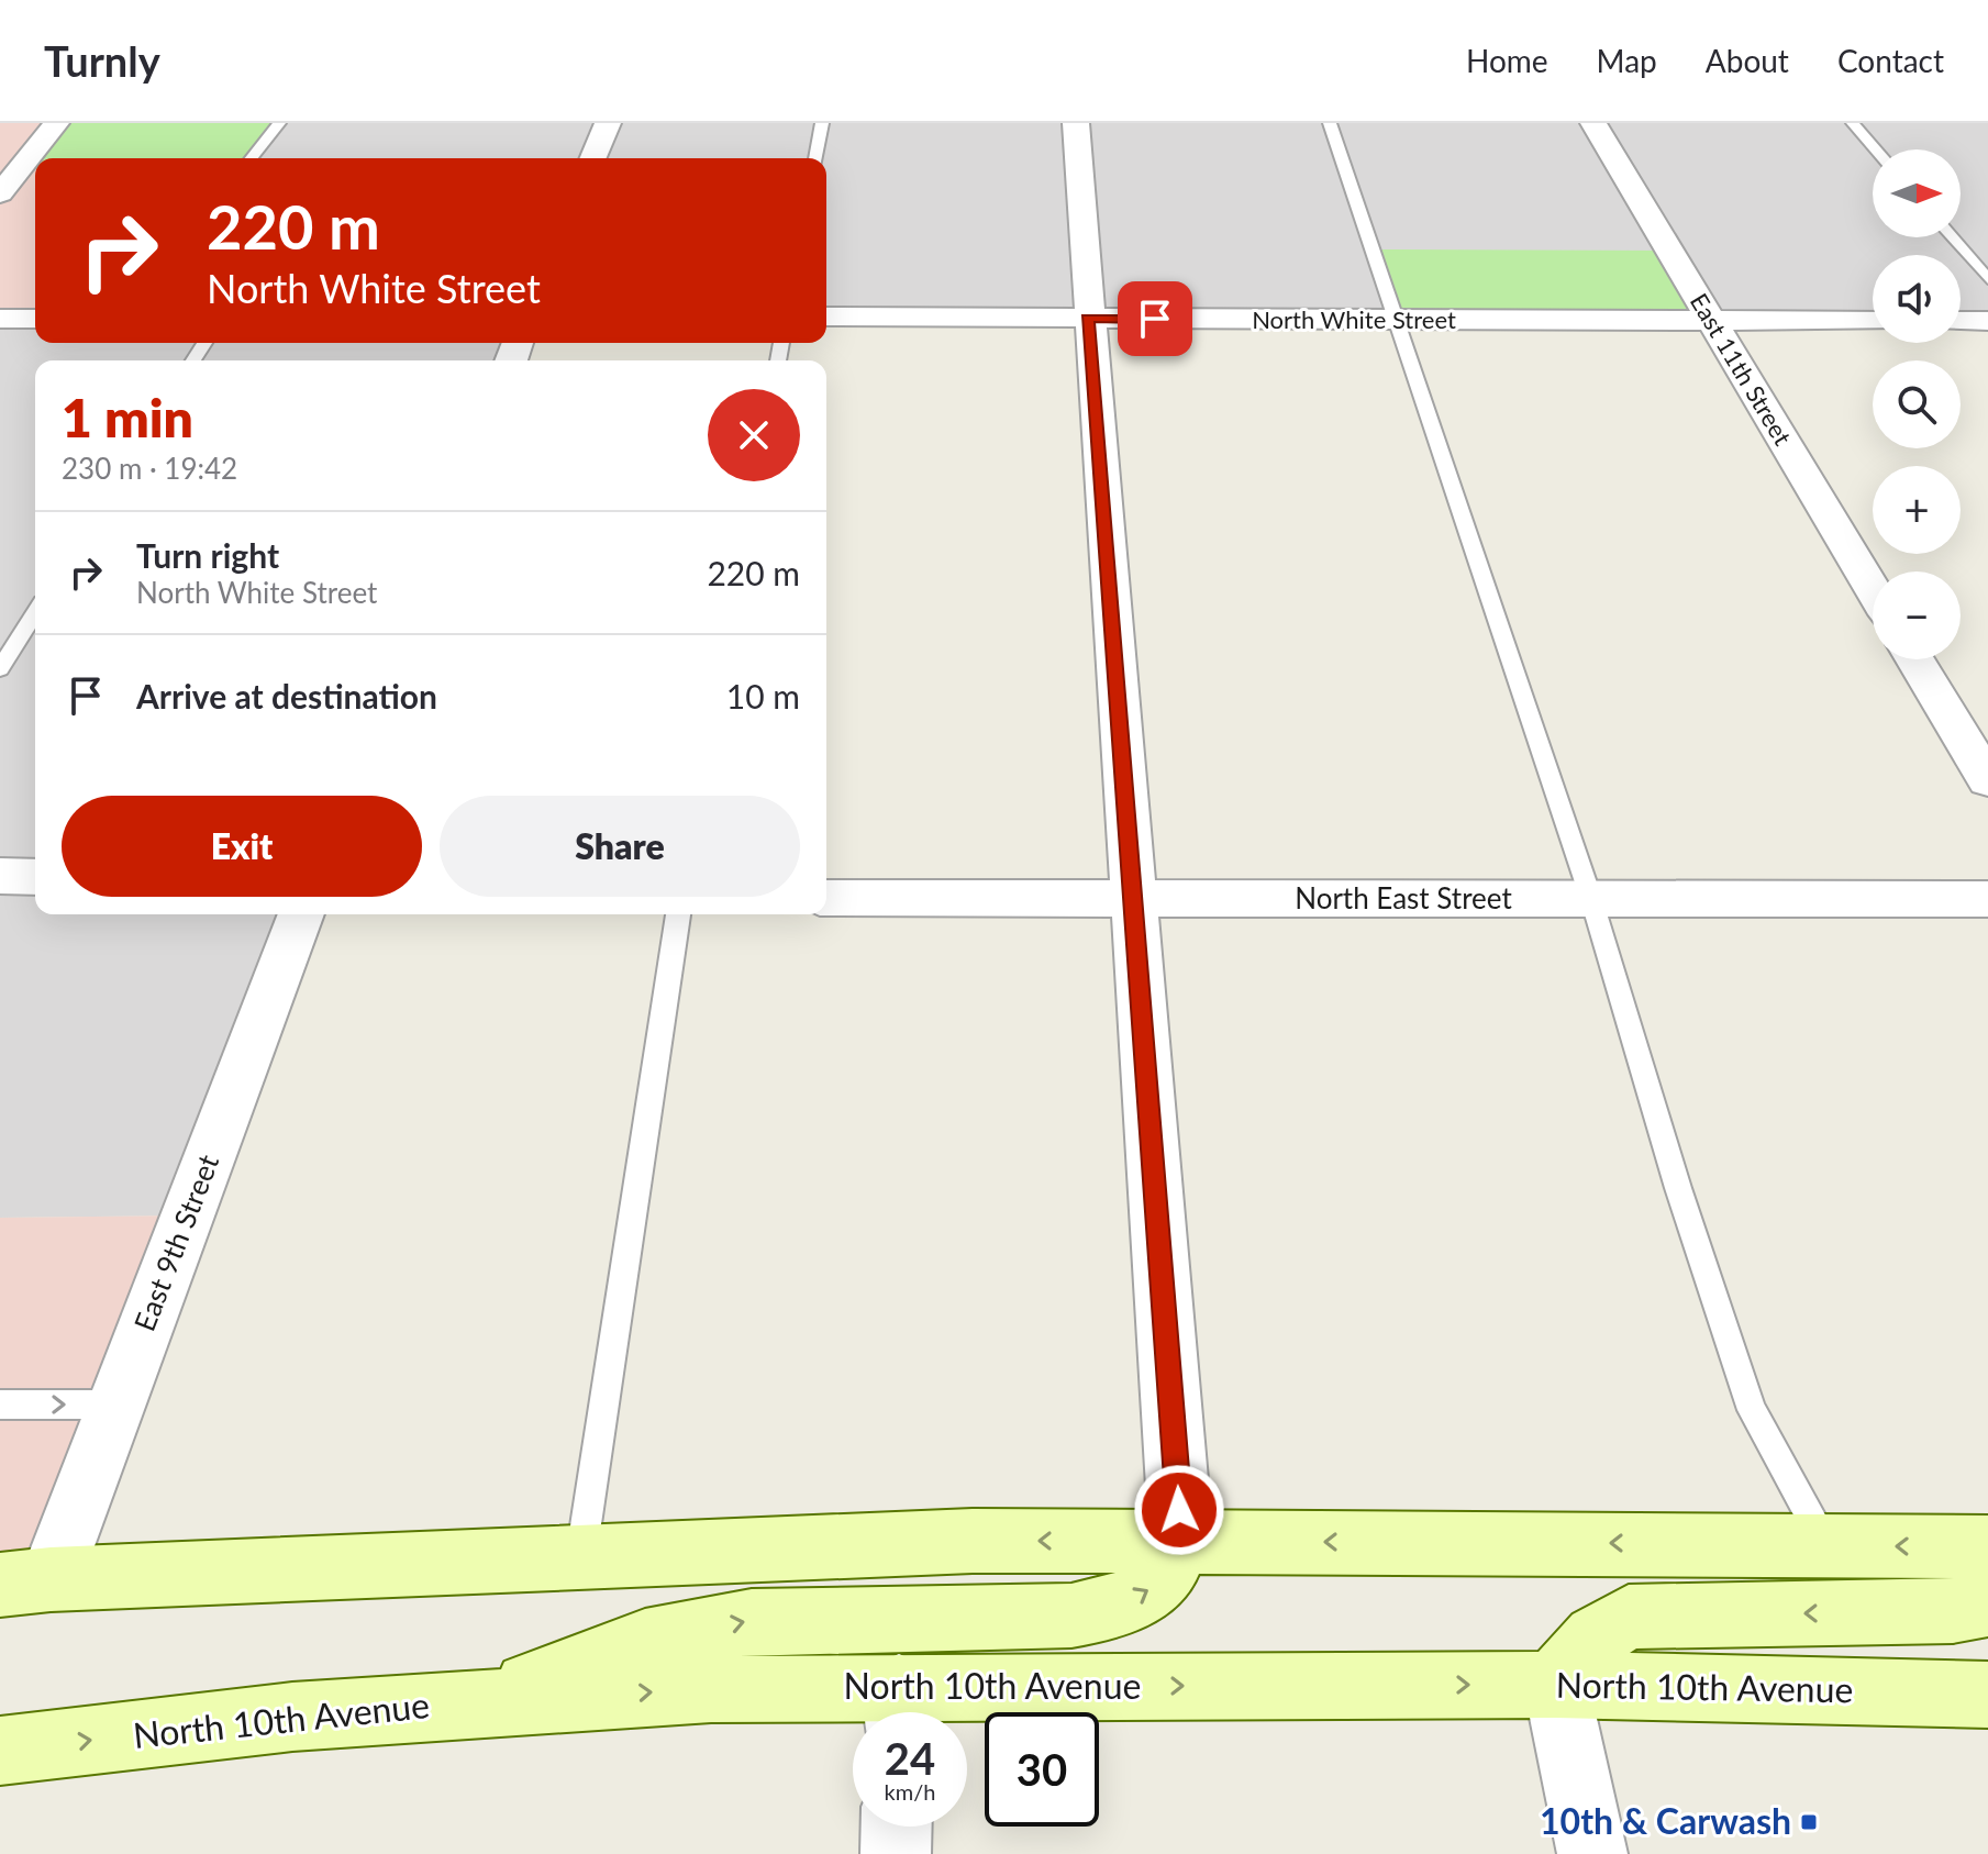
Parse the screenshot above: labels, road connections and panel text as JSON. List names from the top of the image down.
{
  "streets": {
    "main road": ["North 10th Avenue"],
    "street": [
      "North White Street",
      "East 11th Street",
      "North East Street",
      "East 9th Street"
    ]
  },
  "crossings": [
    ["North White Street", "East 11th Street"]
  ],
  "places": {
    "transit": ["10th & Carwash"]
  },
  "north": "right",
  "page": {
    "header": "Turnly",
    "nav": [
      "Home",
      "Map",
      "About",
      "Contact"
    ],
    "map_buttons": ["+", "−"],
    "turn": ["220 m", "North White Street"],
    "heading": ["1 min", "230 m · 19:42"],
    "list": [
      {
        "name": "Turn right",
        "note": "North White Street",
        "value": "220 m"
      },
      {
        "name": "Arrive at destination",
        "value": "10 m"
      }
    ],
    "buttons": ["Exit", "Share"],
    "speed": "24 km/h",
    "limit": "30"
  }
}
